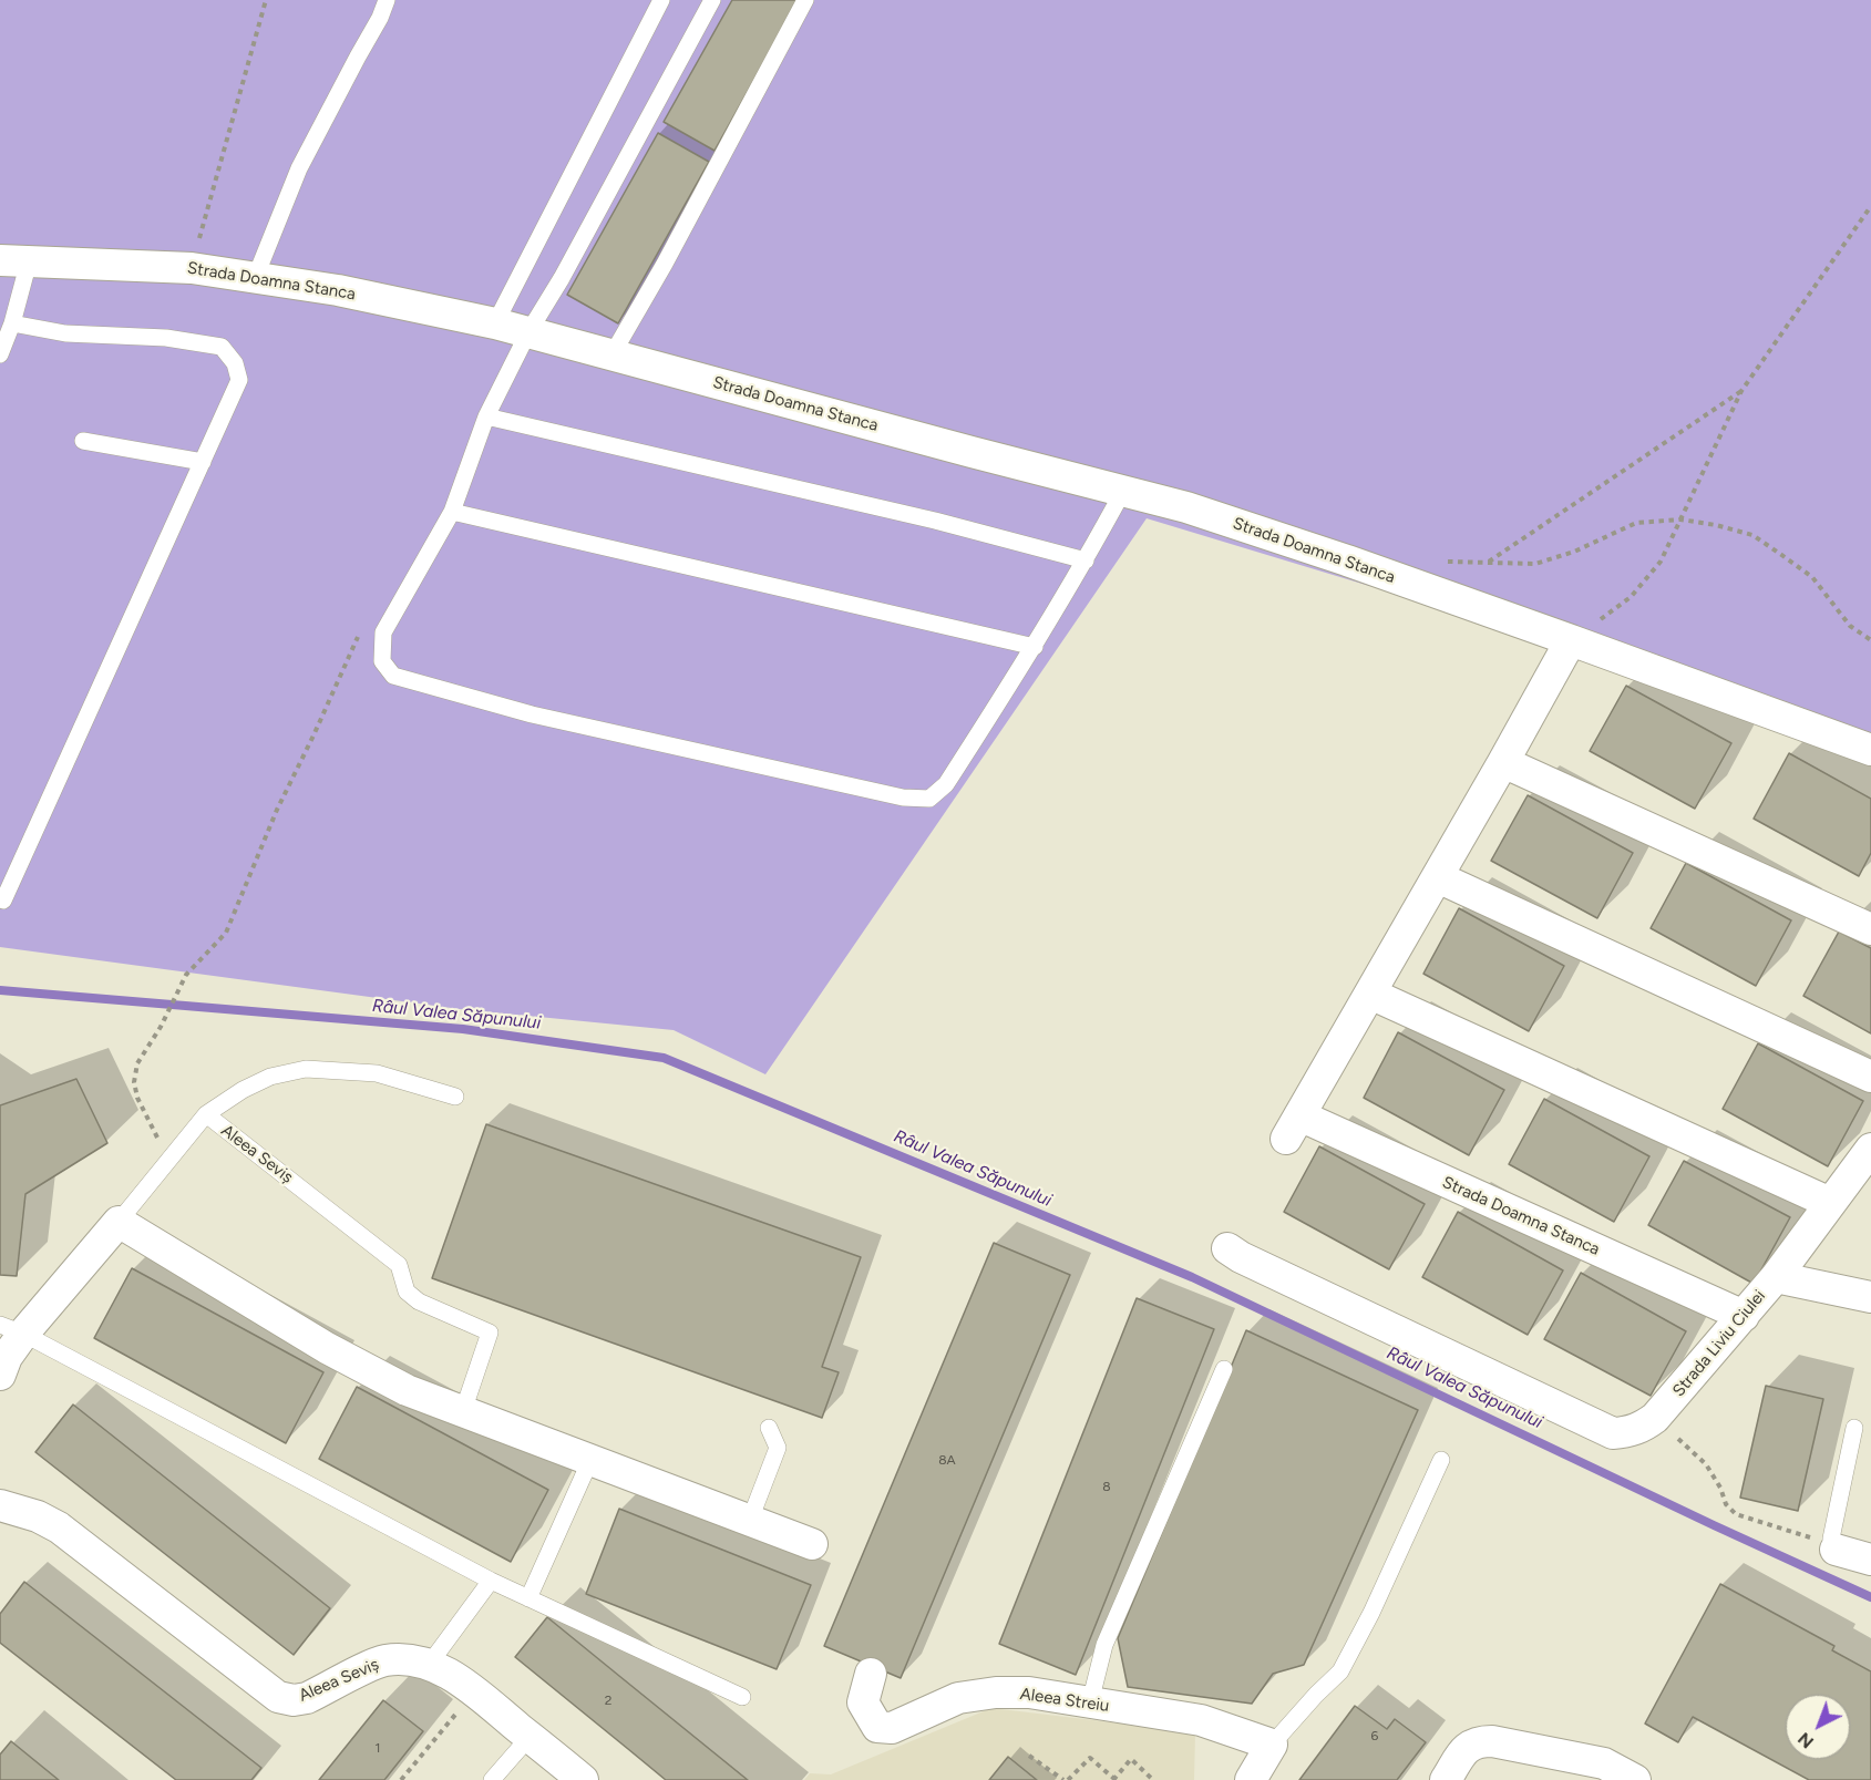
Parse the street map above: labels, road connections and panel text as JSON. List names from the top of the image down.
{
  "streets": {
    "street": [
      "Strada Doamna Stanca",
      "Aleea Seviș",
      "Strada Liviu Ciulei",
      "Aleea Streiu"
    ]
  },
  "crossings": [
    ["Strada Doamna Stanca", "Strada Liviu Ciulei"]
  ],
  "water": ["Râul Valea Săpunului"],
  "house_numbers": [
    "8A",
    "8",
    "2",
    "6",
    "1"
  ],
  "north": "bottom left"
}
